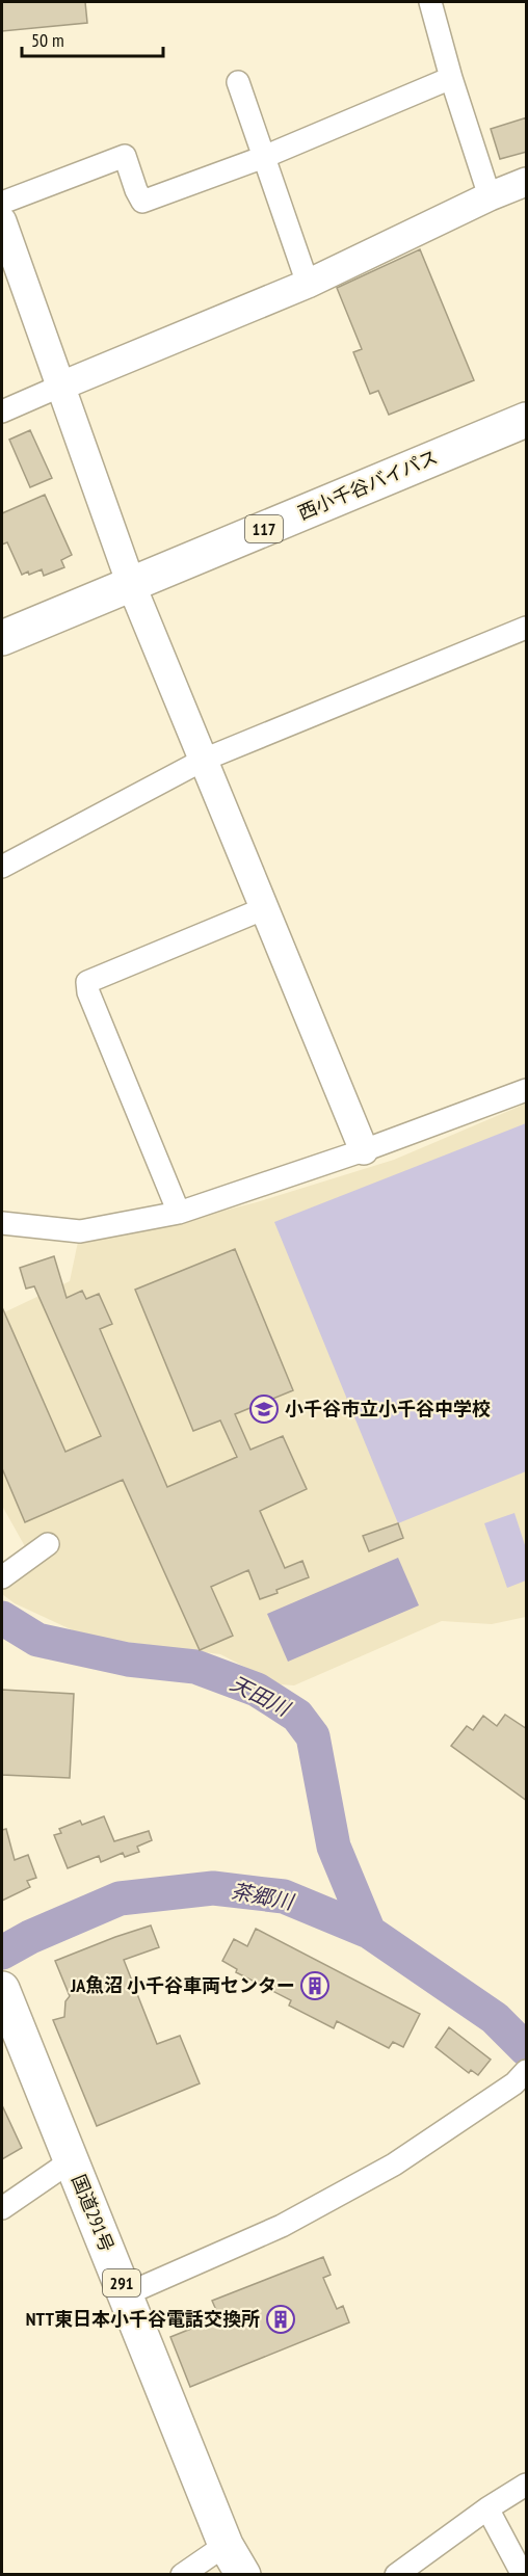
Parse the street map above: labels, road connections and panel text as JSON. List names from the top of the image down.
{
  "streets": {
    "highway": [
      "西小千谷バイパス",
      "117",
      "国道291号",
      "291"
    ]
  },
  "water": ["天田川", "茶郷川"],
  "places": {
    "school or university": ["小千谷市立小千谷中学校"],
    "building": ["JA魚沼 小千谷車両センター", "NTT東日本小千谷電話交換所"]
  },
  "scale_bar": "50 m"
}
